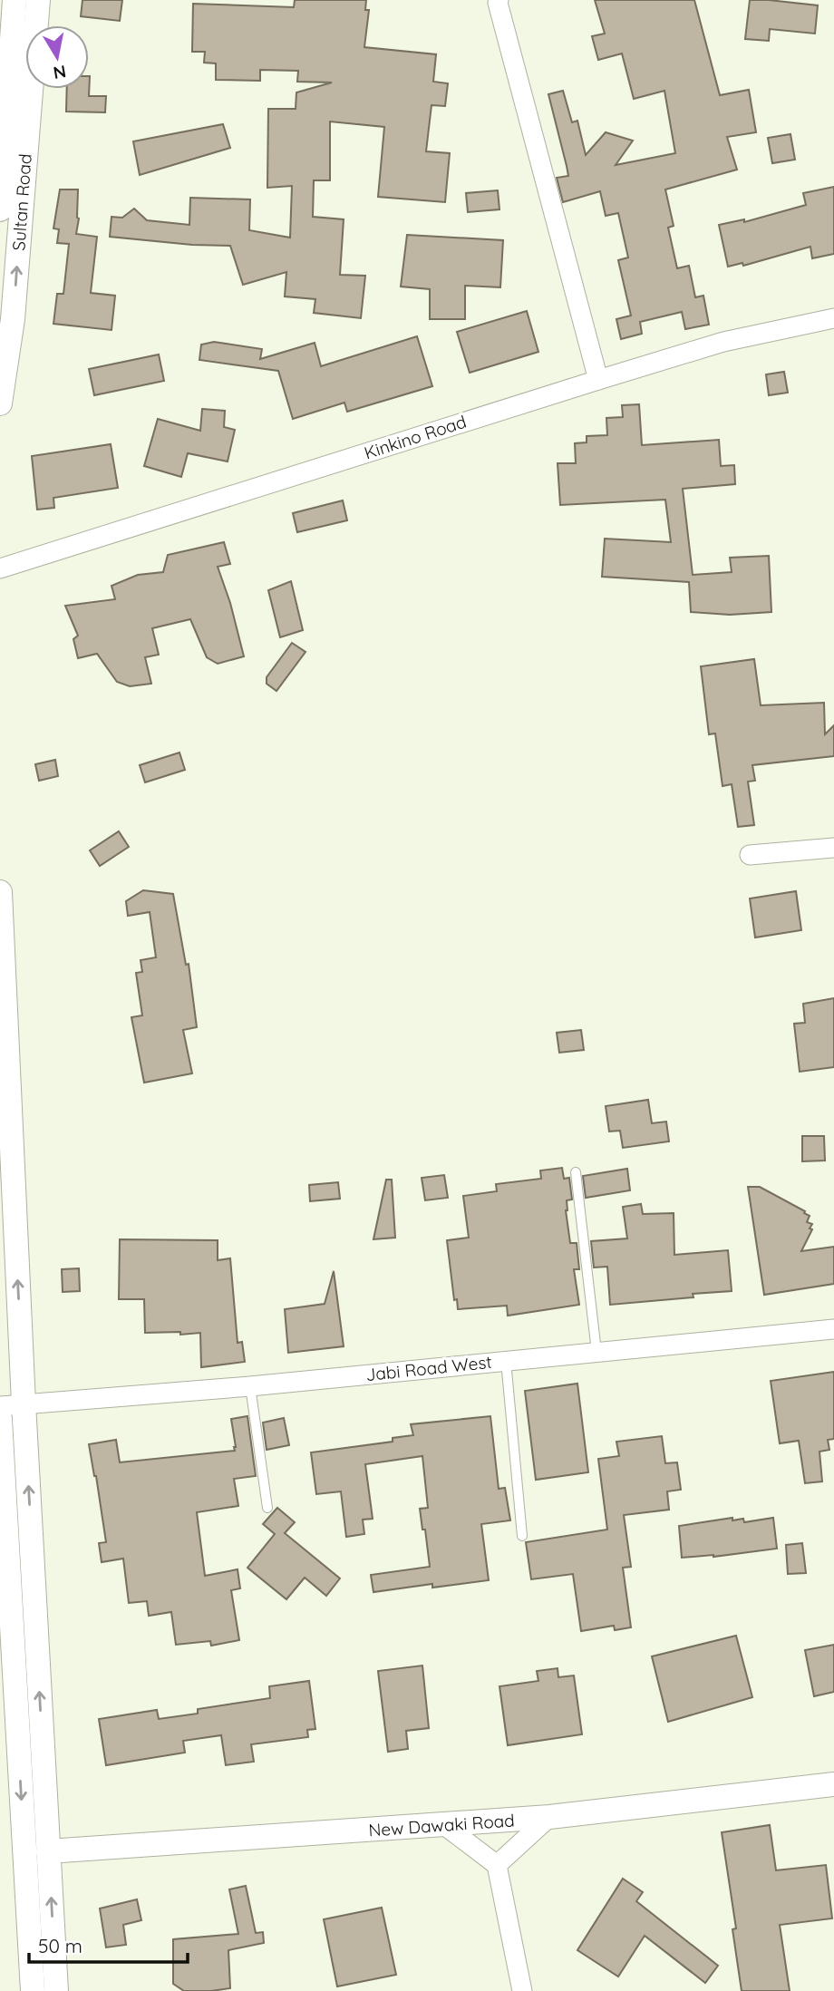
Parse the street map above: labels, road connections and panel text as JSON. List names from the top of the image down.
{
  "streets": {
    "street": [
      "Sultan Road",
      "Kinkino Road",
      "Jabi Road West",
      "New Dawaki Road"
    ]
  },
  "scale_bar": "50 m",
  "north": "bottom"
}
